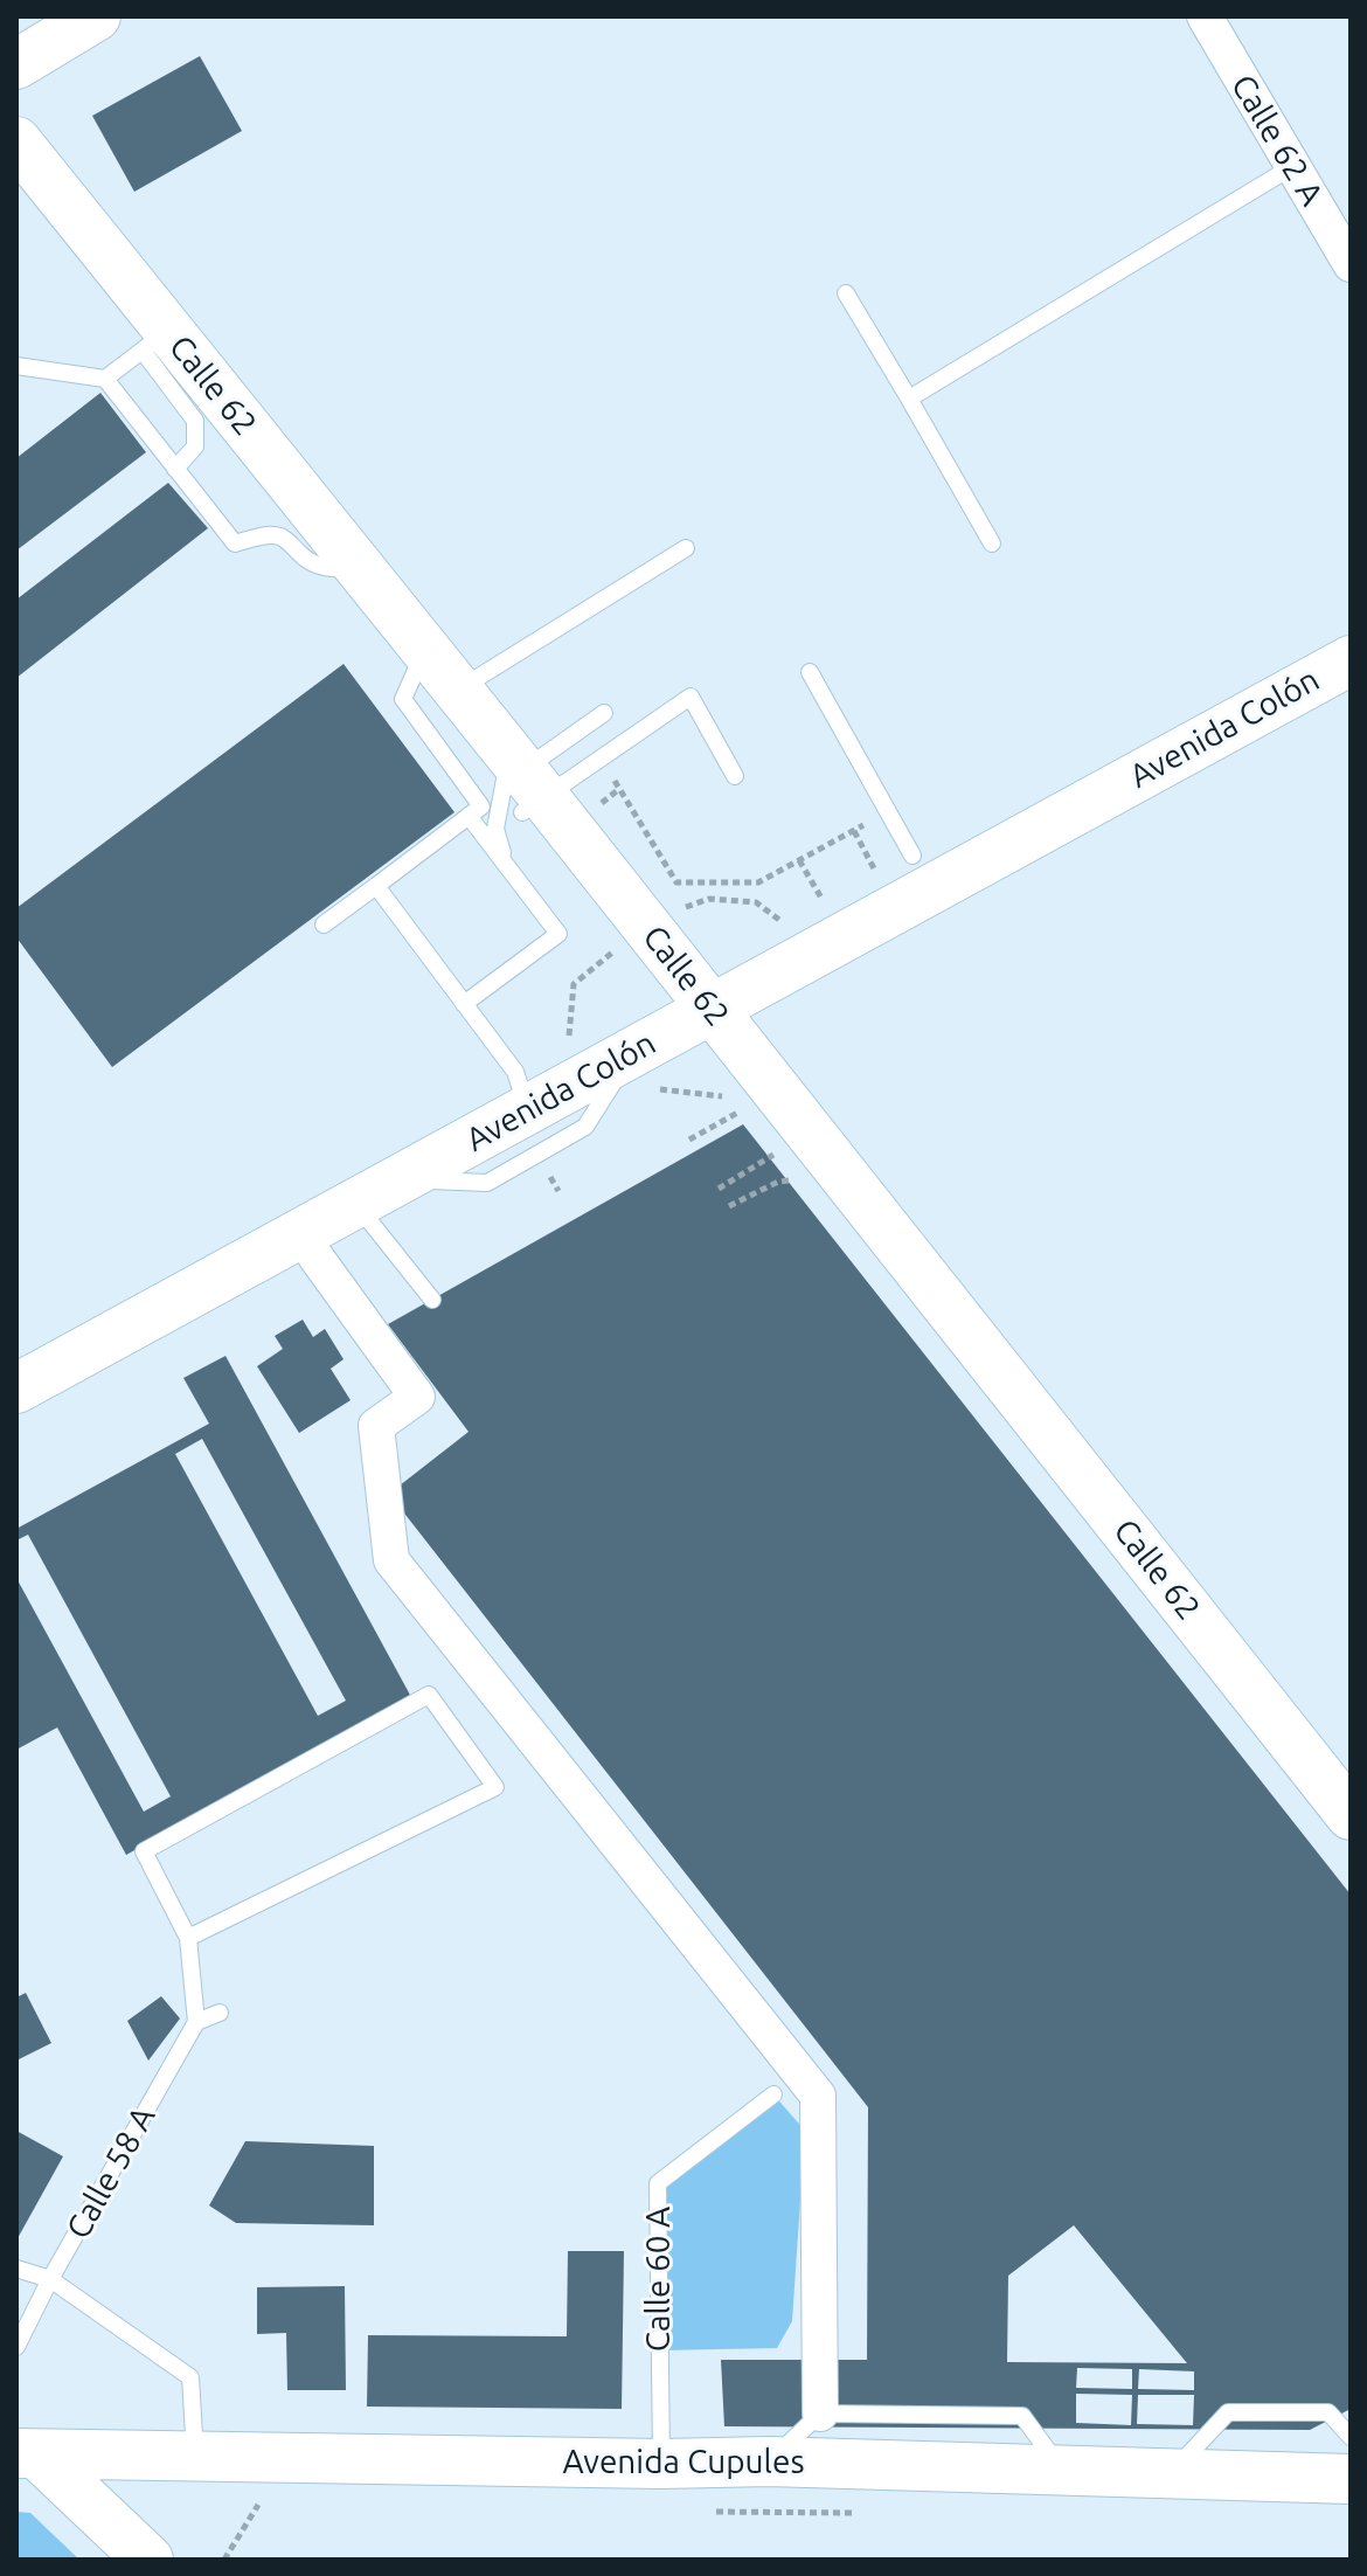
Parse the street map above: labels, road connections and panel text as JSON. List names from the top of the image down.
{
  "streets": {
    "street": [
      "Calle 62 A",
      "Calle 62",
      "Avenida Colón",
      "Avenida Cupules"
    ],
    "lane": ["Calle 58 A", "Calle 60 A"]
  },
  "crossings": [
    ["Calle 62", "Avenida Colón"],
    ["Calle 60 A", "Avenida Cupules"]
  ]
}
